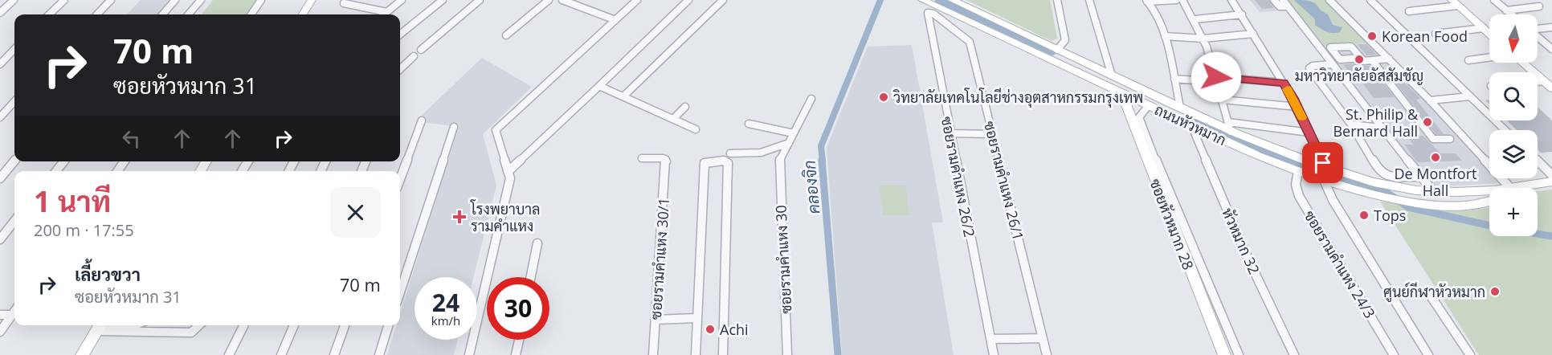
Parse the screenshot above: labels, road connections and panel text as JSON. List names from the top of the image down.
{
  "streets": {
    "main road": ["ถนนหัวหมาก", "ซอยหัวหมาก 28"],
    "street": [
      "ซอยรามคำแหง 26/2",
      "ซอยรามคำแหง 26/1",
      "หัวหมาก 32",
      "ซอยรามคำแหง 30/1",
      "ซอยรามคำแหง 30",
      "ซอยรามคำแหง 24/3"
    ]
  },
  "crossings": [
    ["ถนนหัวหมาก", "ซอยหัวหมาก 28"],
    ["ถนนหัวหมาก", "หัวหมาก 32"],
    ["ถนนหัวหมาก", "ซอยรามคำแหง 24/3"],
    ["ซอยรามคำแหง 26/2", "ซอยรามคำแหง 26/1"]
  ],
  "water": ["คลองจิก"],
  "places": {
    "other": [
      "Korean Food",
      "มหาวิทยาลัยอัสสัมชัญ",
      "วิทยาลัยเทคโนโลยีช่างอุตสาหกรรมกรุงเทพ",
      "St. Philip & Bernard Hall",
      "De Montfort Hall",
      "Tops",
      "ศูนย์กีฬาหัวหมาก",
      "Achi"
    ],
    "health": ["โรงพยาบาล รามคำแหง"]
  },
  "north": "bottom",
  "page": {
    "map_buttons": "+",
    "turn": ["70 m", "ซอยหัวหมาก 31"],
    "heading": ["1 นาที", "200 m · 17:55"],
    "list": [
      {
        "name": "เลี้ยวขวา",
        "note": "ซอยหัวหมาก 31",
        "value": "70 m"
      }
    ],
    "speed": "24 km/h",
    "limit": "30"
  }
}
